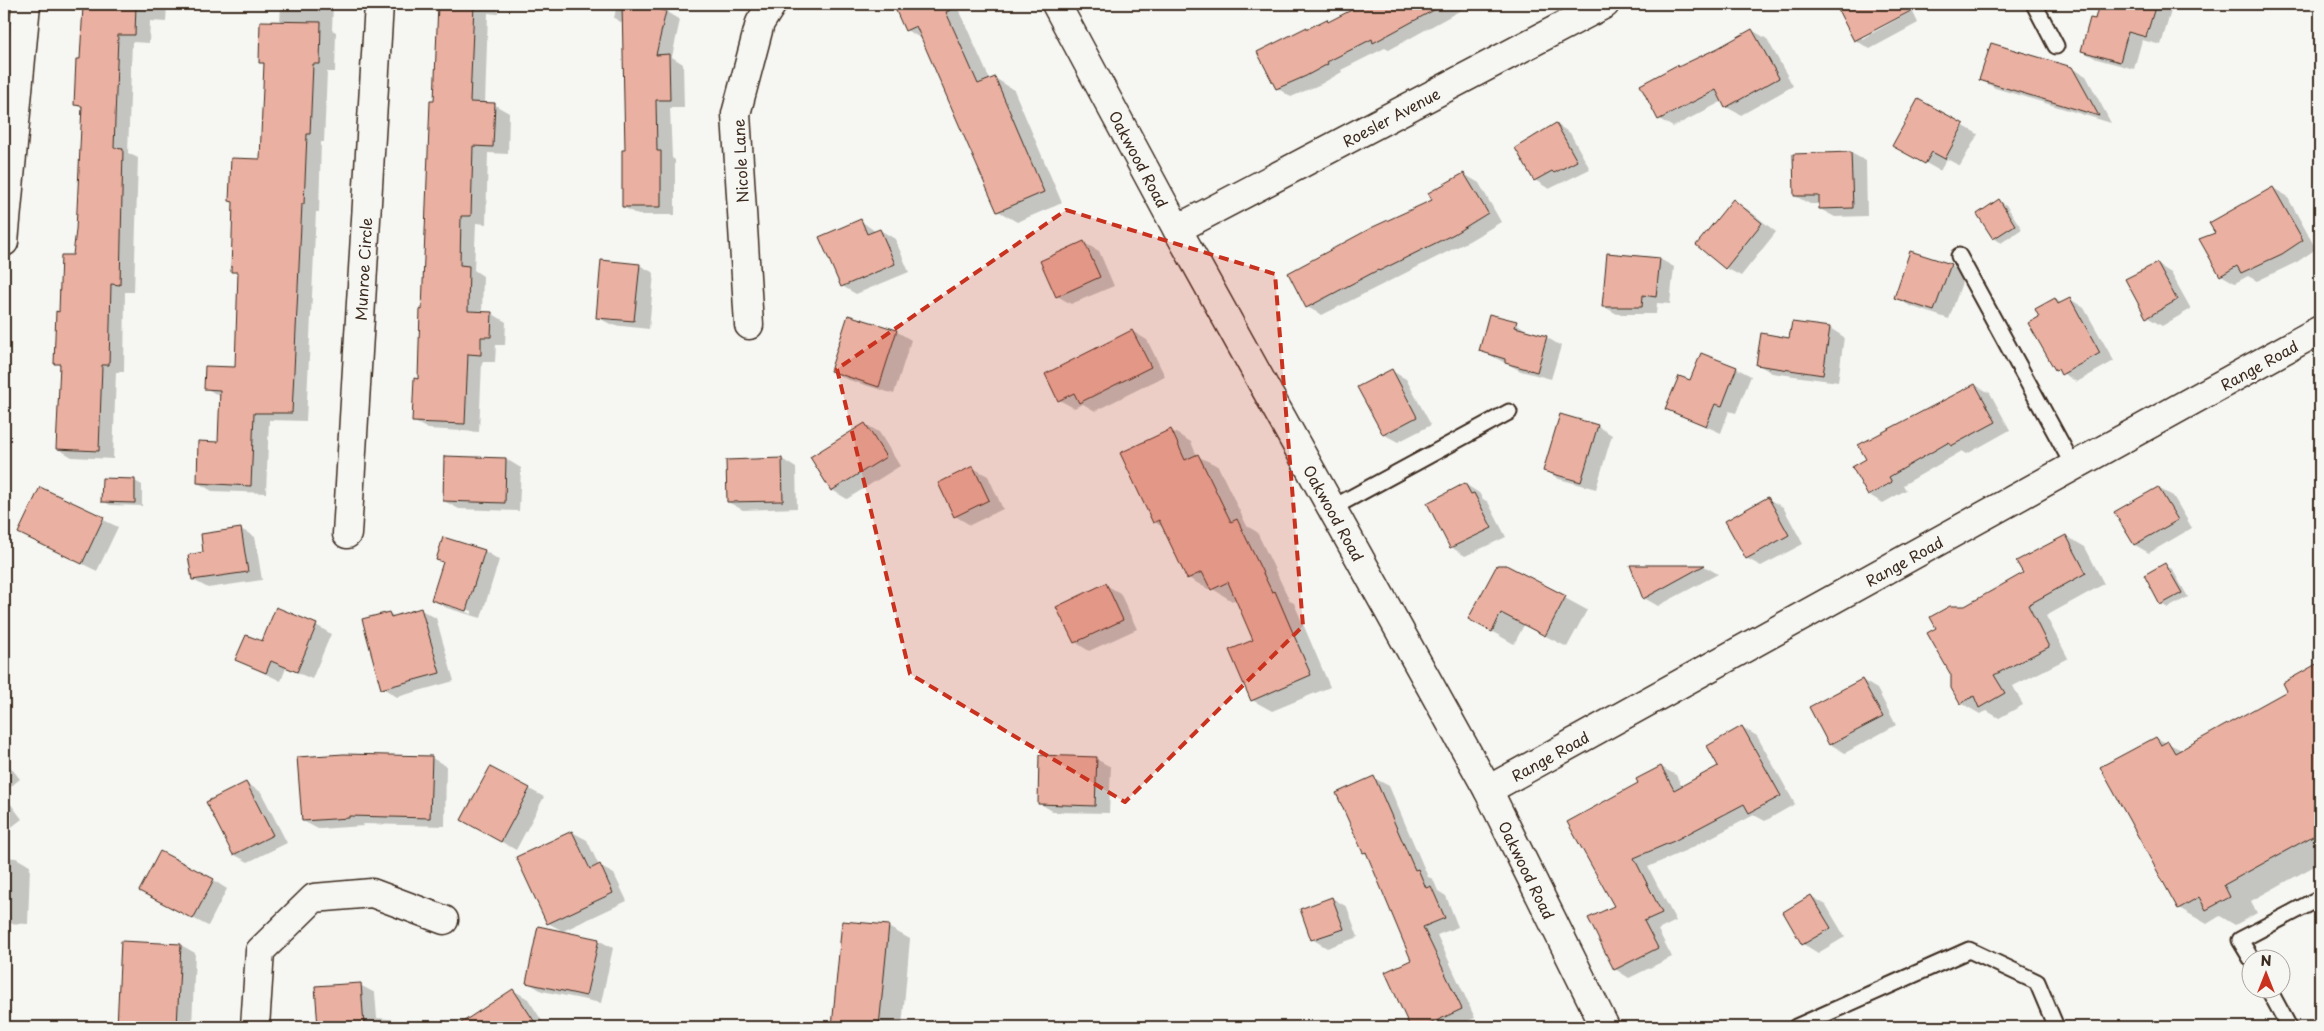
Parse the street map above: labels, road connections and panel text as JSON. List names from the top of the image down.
{
  "streets": {
    "street": [
      "Roesler Avenue",
      "Oakwood Road",
      "Nicole Lane",
      "Munroe Circle",
      "Range Road"
    ]
  },
  "crossings": [
    ["Roesler Avenue", "Oakwood Road"],
    ["Oakwood Road", "Range Road"]
  ],
  "north": "top"
}
